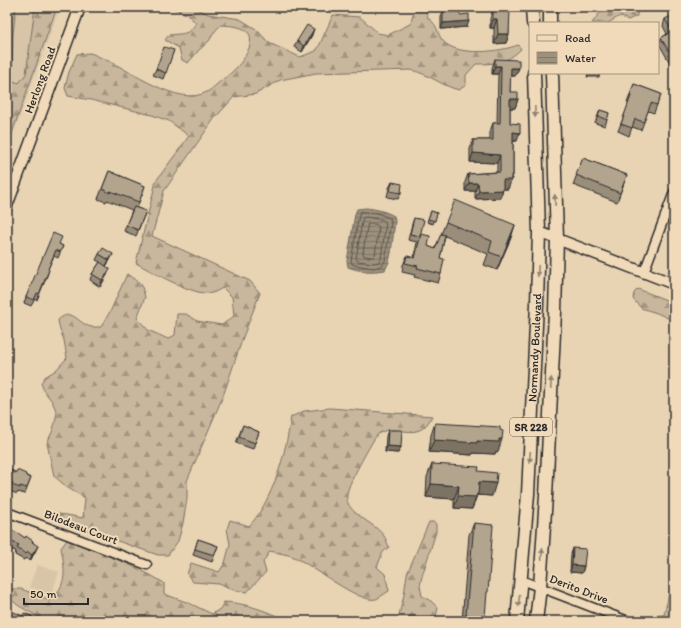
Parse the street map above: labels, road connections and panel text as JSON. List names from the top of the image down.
{
  "streets": {
    "main road": ["Normandy Boulevard", "SR 228"],
    "street": ["Herlong Road", "Bilodeau Court", "Derito Drive"]
  },
  "crossings": [
    ["Normandy Boulevard", "Derito Drive"]
  ],
  "legend": ["Road", "Water"],
  "scale_bar": "50 m"
}
